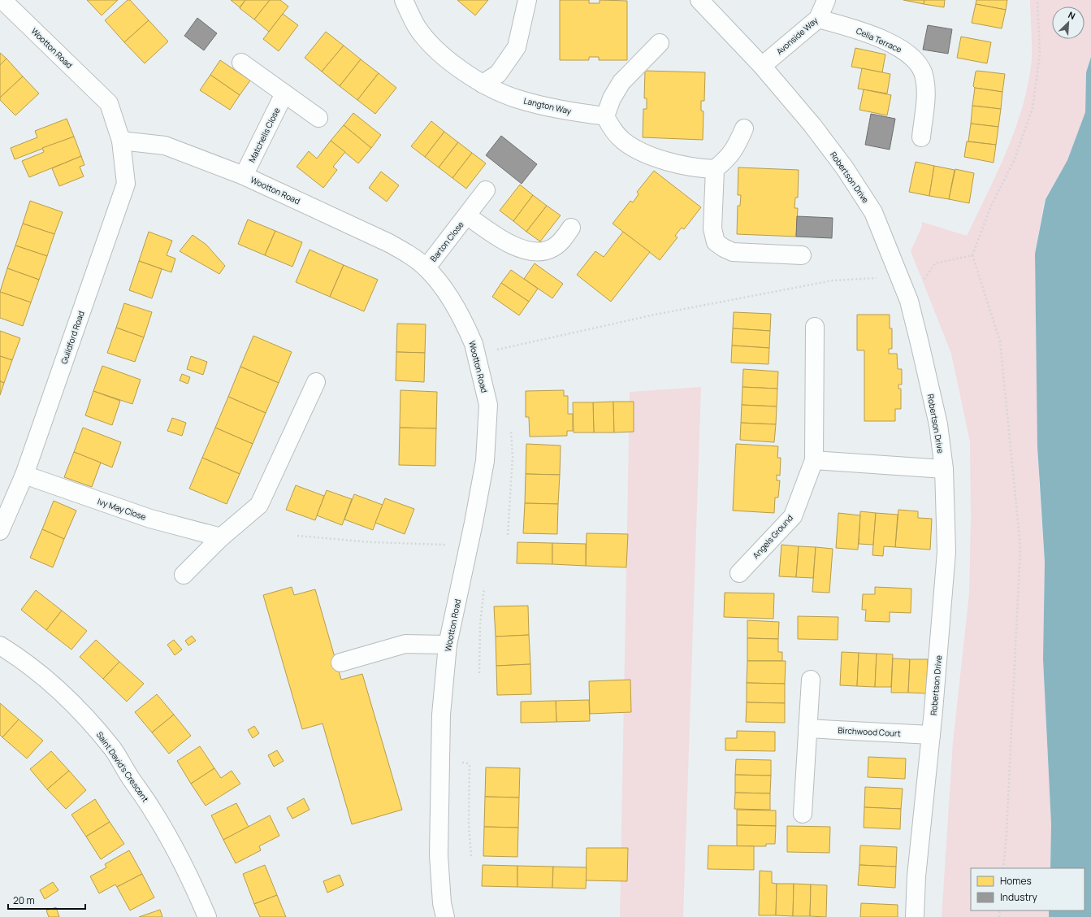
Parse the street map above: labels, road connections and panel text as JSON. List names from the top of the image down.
{
  "streets": {
    "street": [
      "Avonside Way",
      "Celia Terrace",
      "Wootton Road",
      "Langton Way",
      "Matchells Close",
      "Robertson Drive",
      "Barton Close",
      "Guildford Road",
      "Ivy May Close",
      "Angels Ground",
      "Birchwood Court",
      "Saint David's Crescent"
    ]
  },
  "crossings": [
    ["Avonside Way", "Celia Terrace"],
    ["Avonside Way", "Robertson Drive"],
    ["Wootton Road", "Matchells Close"],
    ["Wootton Road", "Barton Close"],
    ["Wootton Road", "Guildford Road"],
    ["Robertson Drive", "Birchwood Court"],
    ["Guildford Road", "Ivy May Close"]
  ],
  "legend": ["Homes", "Industry"],
  "scale_bar": "20 m",
  "north": "top right"
}
